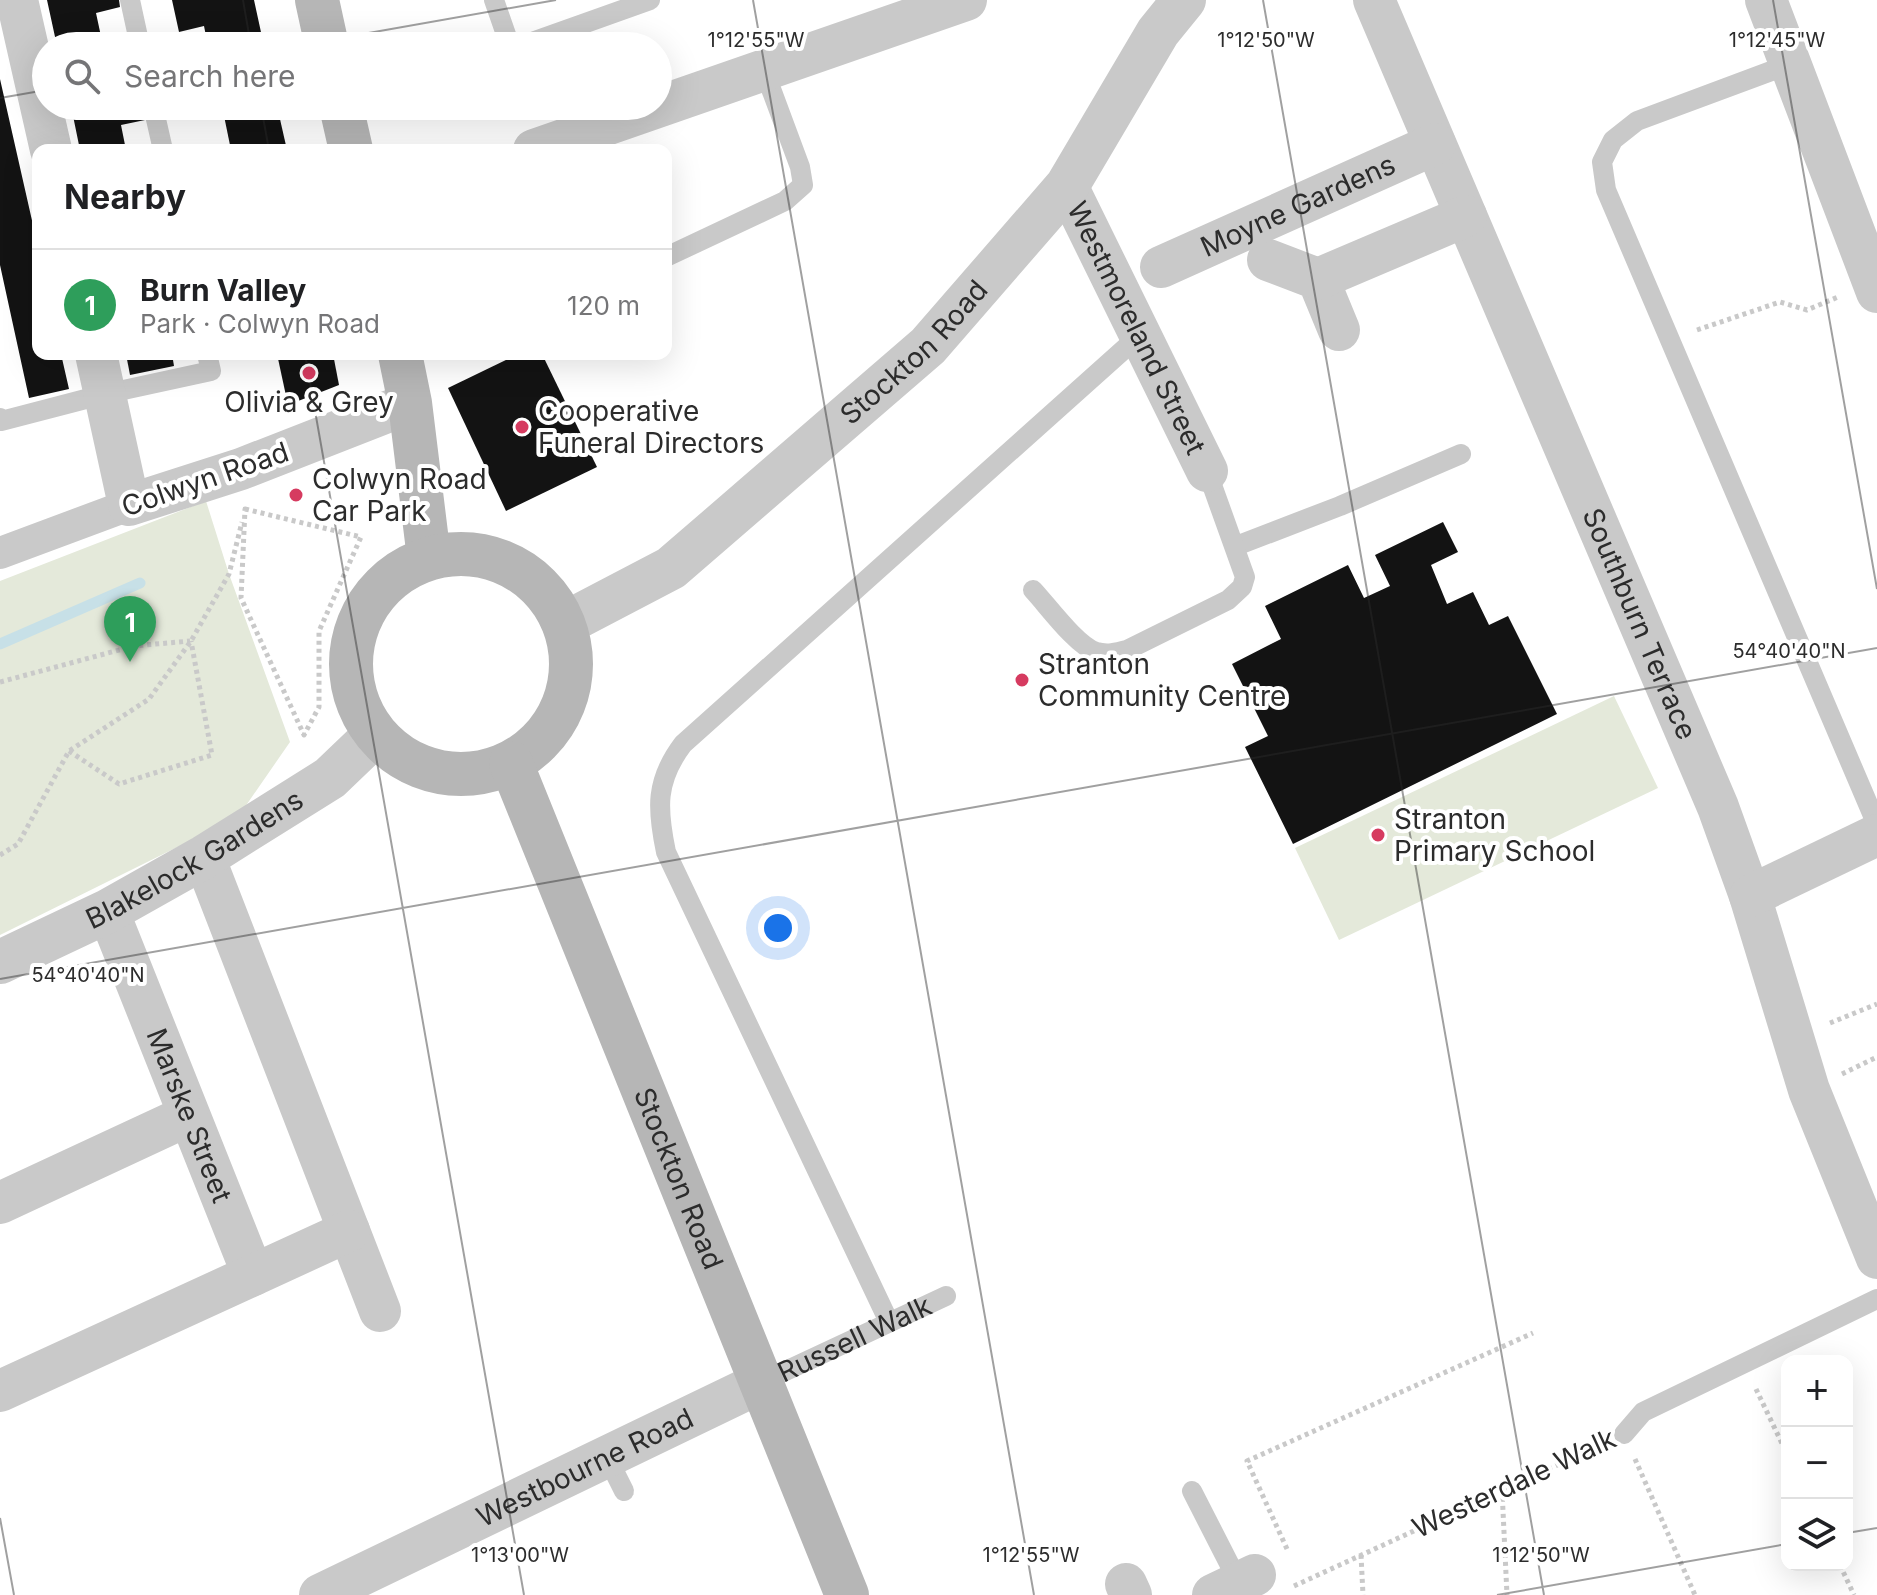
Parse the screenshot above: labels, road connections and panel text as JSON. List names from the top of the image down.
{
  "streets": {
    "main road": ["Stockton Road"],
    "street": [
      "Moyne Gardens",
      "Westmoreland Street",
      "Colwyn Road",
      "Southburn Terrace",
      "Blakelock Gardens",
      "Marske Street",
      "Westbourne Road"
    ],
    "lane": ["Russell Walk", "Westerdale Walk"]
  },
  "crossings": [
    ["Moyne Gardens", "Southburn Terrace"],
    ["Westmoreland Street", "Stockton Road"],
    ["Stockton Road", "Blakelock Gardens"],
    ["Stockton Road", "Russell Walk"],
    ["Stockton Road", "Westbourne Road"],
    ["Blakelock Gardens", "Marske Street"],
    ["Russell Walk", "Westbourne Road"]
  ],
  "places": [
    "Olivia & Grey",
    "Cooperative Funeral Directors",
    "Colwyn Road Car Park",
    "Stranton Community Centre",
    "Stranton Primary School"
  ],
  "page": {
    "search": "Search here",
    "heading": "Nearby",
    "list": [
      {
        "mark": "1",
        "name": "Burn Valley",
        "note": "Park · Colwyn Road",
        "value": "120 m"
      }
    ],
    "pins": "1",
    "map_buttons": ["+", "−"]
  },
  "coordinates": [
    "1°12'55\"W",
    "1°12'50\"W",
    "1°12'45\"W",
    "54°40'40\"N",
    "1°13'00\"W"
  ]
}
